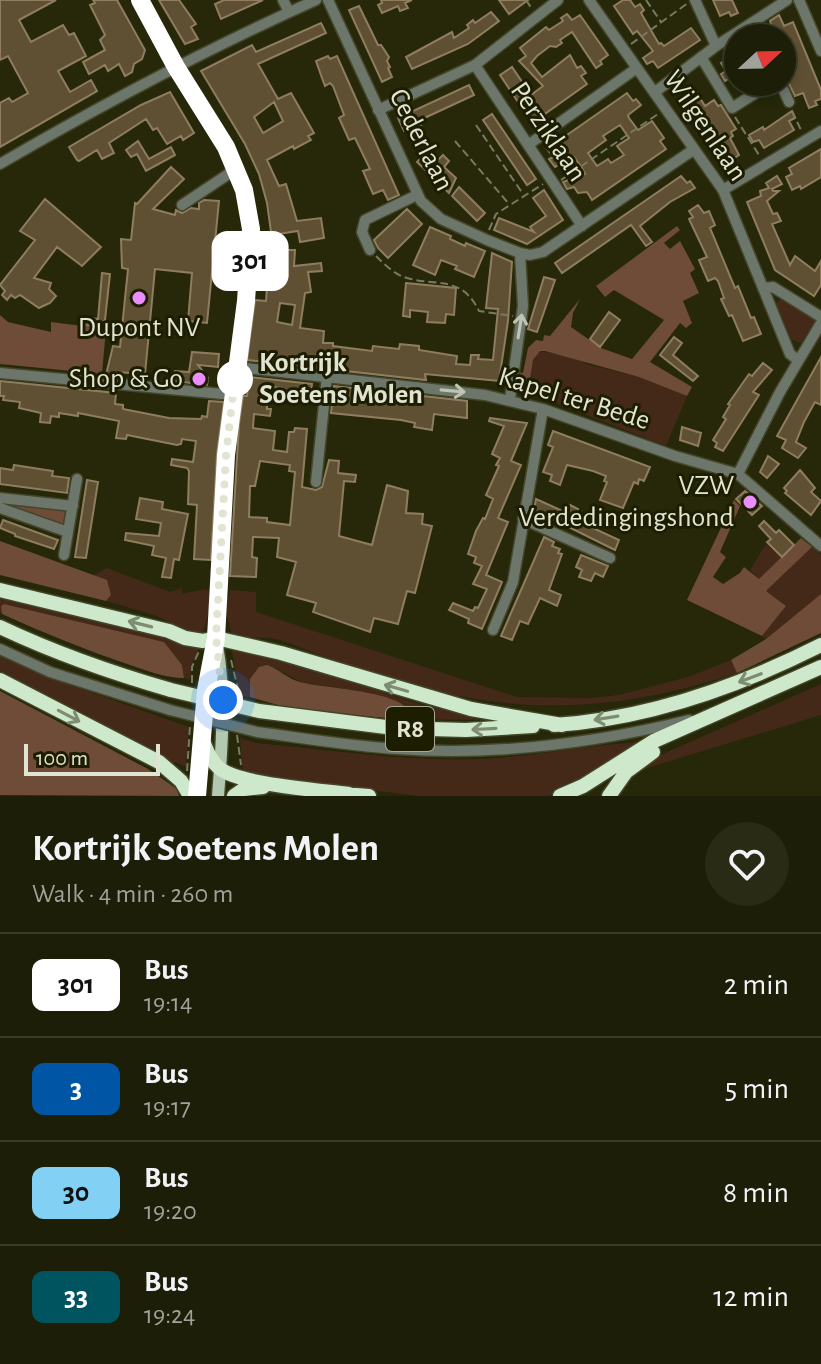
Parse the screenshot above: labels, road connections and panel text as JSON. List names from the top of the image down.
{
  "streets": {
    "highway": ["R8"],
    "street": [
      "Wilgenlaan",
      "Perziklaan",
      "Cederlaan",
      "Kapel ter Bede"
    ]
  },
  "places": [
    "Dupont NV",
    "Shop & Go",
    "Kortrijk Soetens Molen",
    "VZW Verdedingingshond"
  ],
  "lines": ["bus line 301"],
  "scale_bar": "100 m",
  "north": "right",
  "page": {
    "on_map": "301",
    "scale": "100 m",
    "heading": ["Kortrijk Soetens Molen", "Walk · 4 min · 260 m"],
    "list": [
      {
        "mark": "301",
        "name": "Bus",
        "note": "19:14",
        "value": "2 min"
      },
      {
        "mark": "3",
        "name": "Bus",
        "note": "19:17",
        "value": "5 min"
      },
      {
        "mark": "30",
        "name": "Bus",
        "note": "19:20",
        "value": "8 min"
      },
      {
        "mark": "33",
        "name": "Bus",
        "note": "19:24",
        "value": "12 min"
      }
    ]
  }
}
